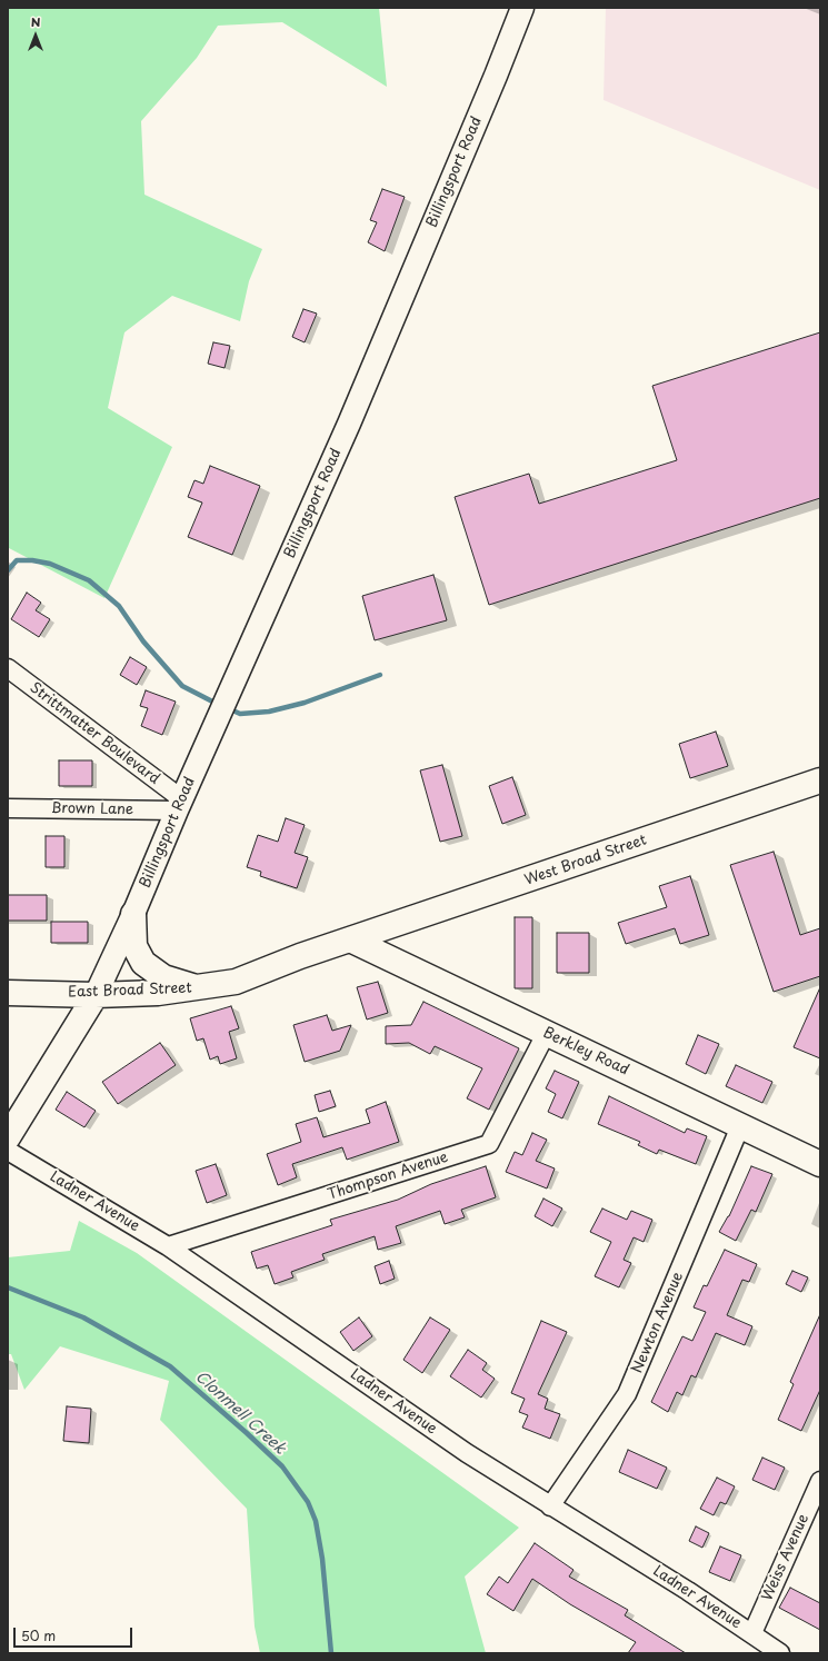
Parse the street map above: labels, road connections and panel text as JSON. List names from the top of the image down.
{
  "streets": {
    "main road": ["West Broad Street", "East Broad Street", "Berkley Road"],
    "street": [
      "Billingsport Road",
      "Strittmatter Boulevard",
      "Brown Lane",
      "Thompson Avenue",
      "Ladner Avenue",
      "Newton Avenue",
      "Weiss Avenue"
    ]
  },
  "crossings": [
    ["Billingsport Road", "Strittmatter Boulevard"],
    ["Billingsport Road", "Brown Lane"],
    ["Billingsport Road", "East Broad Street"],
    ["Strittmatter Boulevard", "Brown Lane"],
    ["West Broad Street", "East Broad Street"],
    ["West Broad Street", "Berkley Road"],
    ["East Broad Street", "Berkley Road"],
    ["Berkley Road", "Thompson Avenue"],
    ["Berkley Road", "Newton Avenue"],
    ["Thompson Avenue", "Ladner Avenue"],
    ["Ladner Avenue", "Newton Avenue"],
    ["Ladner Avenue", "Weiss Avenue"]
  ],
  "water": ["Clonmell Creek"],
  "scale_bar": "50 m",
  "north": "top"
}
